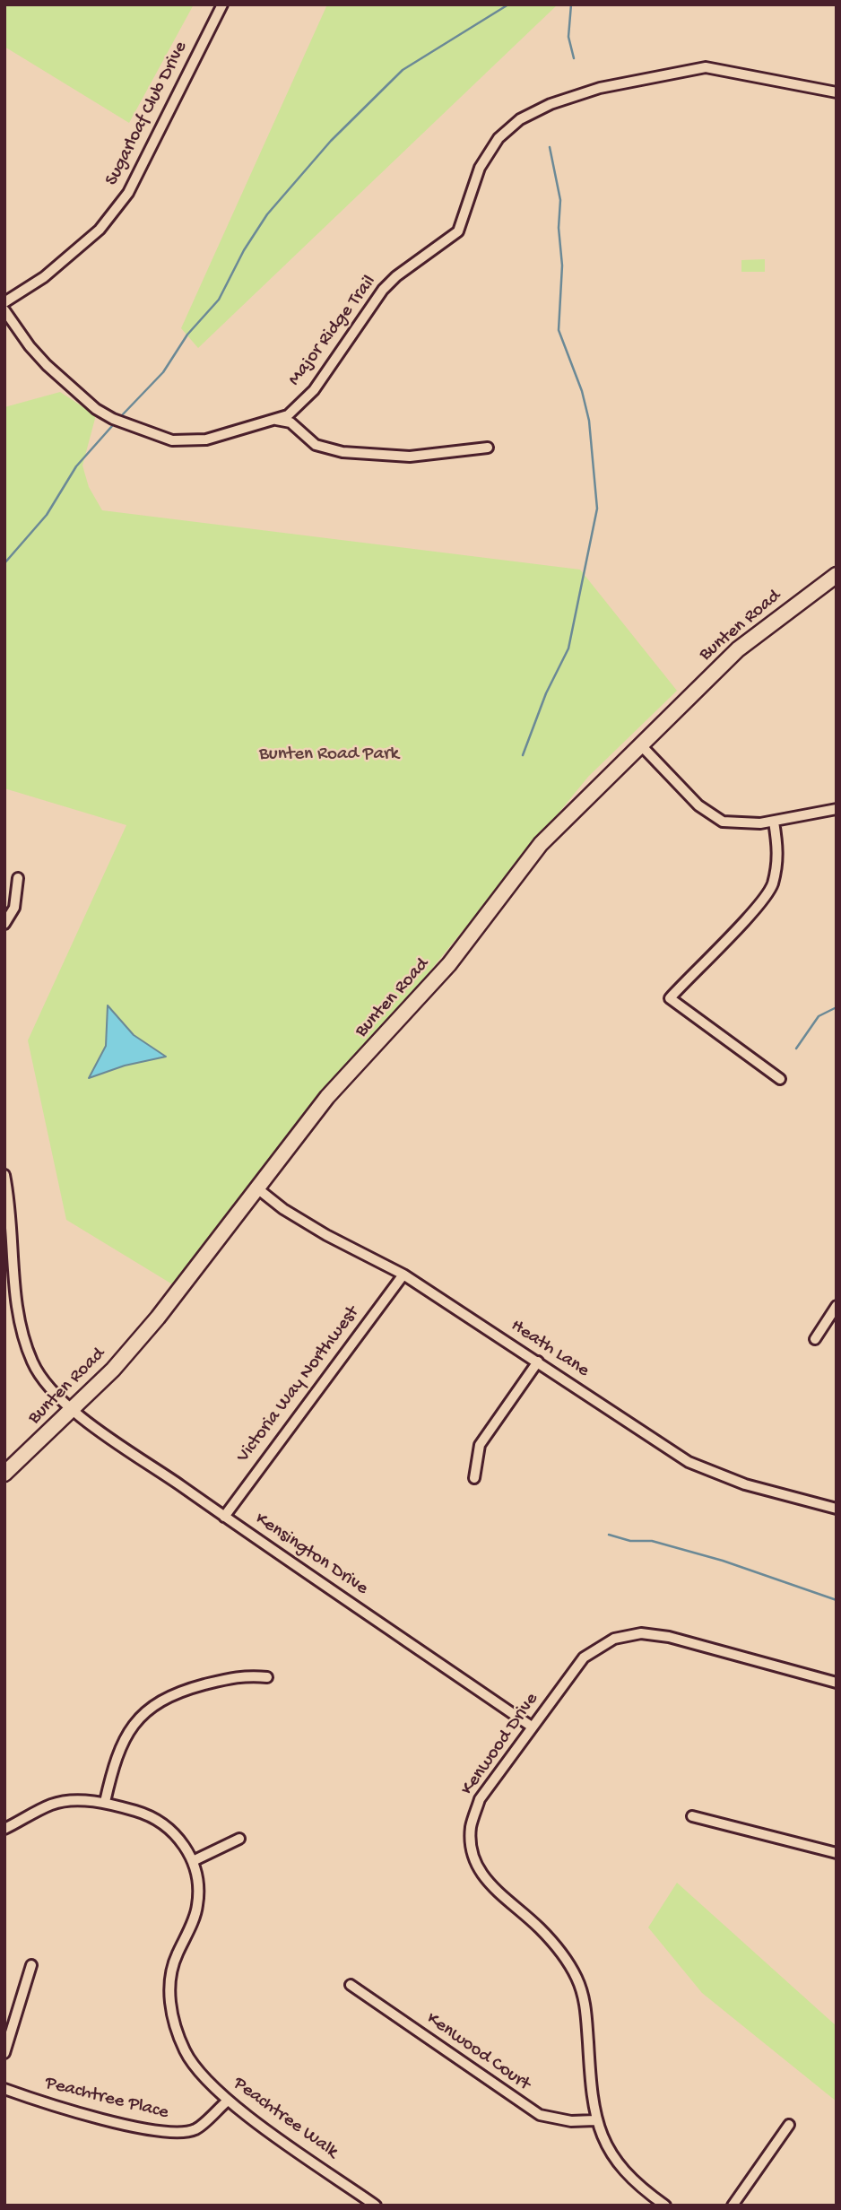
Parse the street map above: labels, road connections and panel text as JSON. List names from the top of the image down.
{
  "streets": {
    "street": [
      "Sugarloaf Club Drive",
      "Major Ridge Trail",
      "Bunten Road",
      "Heath Lane",
      "Victoria Way Northwest",
      "Kensington Drive",
      "Kenwood Drive",
      "Kenwood Court",
      "Peachtree Place",
      "Peachtree Walk"
    ]
  },
  "crossings": [
    ["Bunten Road", "Heath Lane"],
    ["Bunten Road", "Kensington Drive"],
    ["Heath Lane", "Victoria Way Northwest"],
    ["Victoria Way Northwest", "Kensington Drive"],
    ["Kensington Drive", "Kenwood Drive"],
    ["Kenwood Drive", "Kenwood Court"],
    ["Peachtree Place", "Peachtree Walk"]
  ],
  "parks": ["Bunten Road Park"]
}
